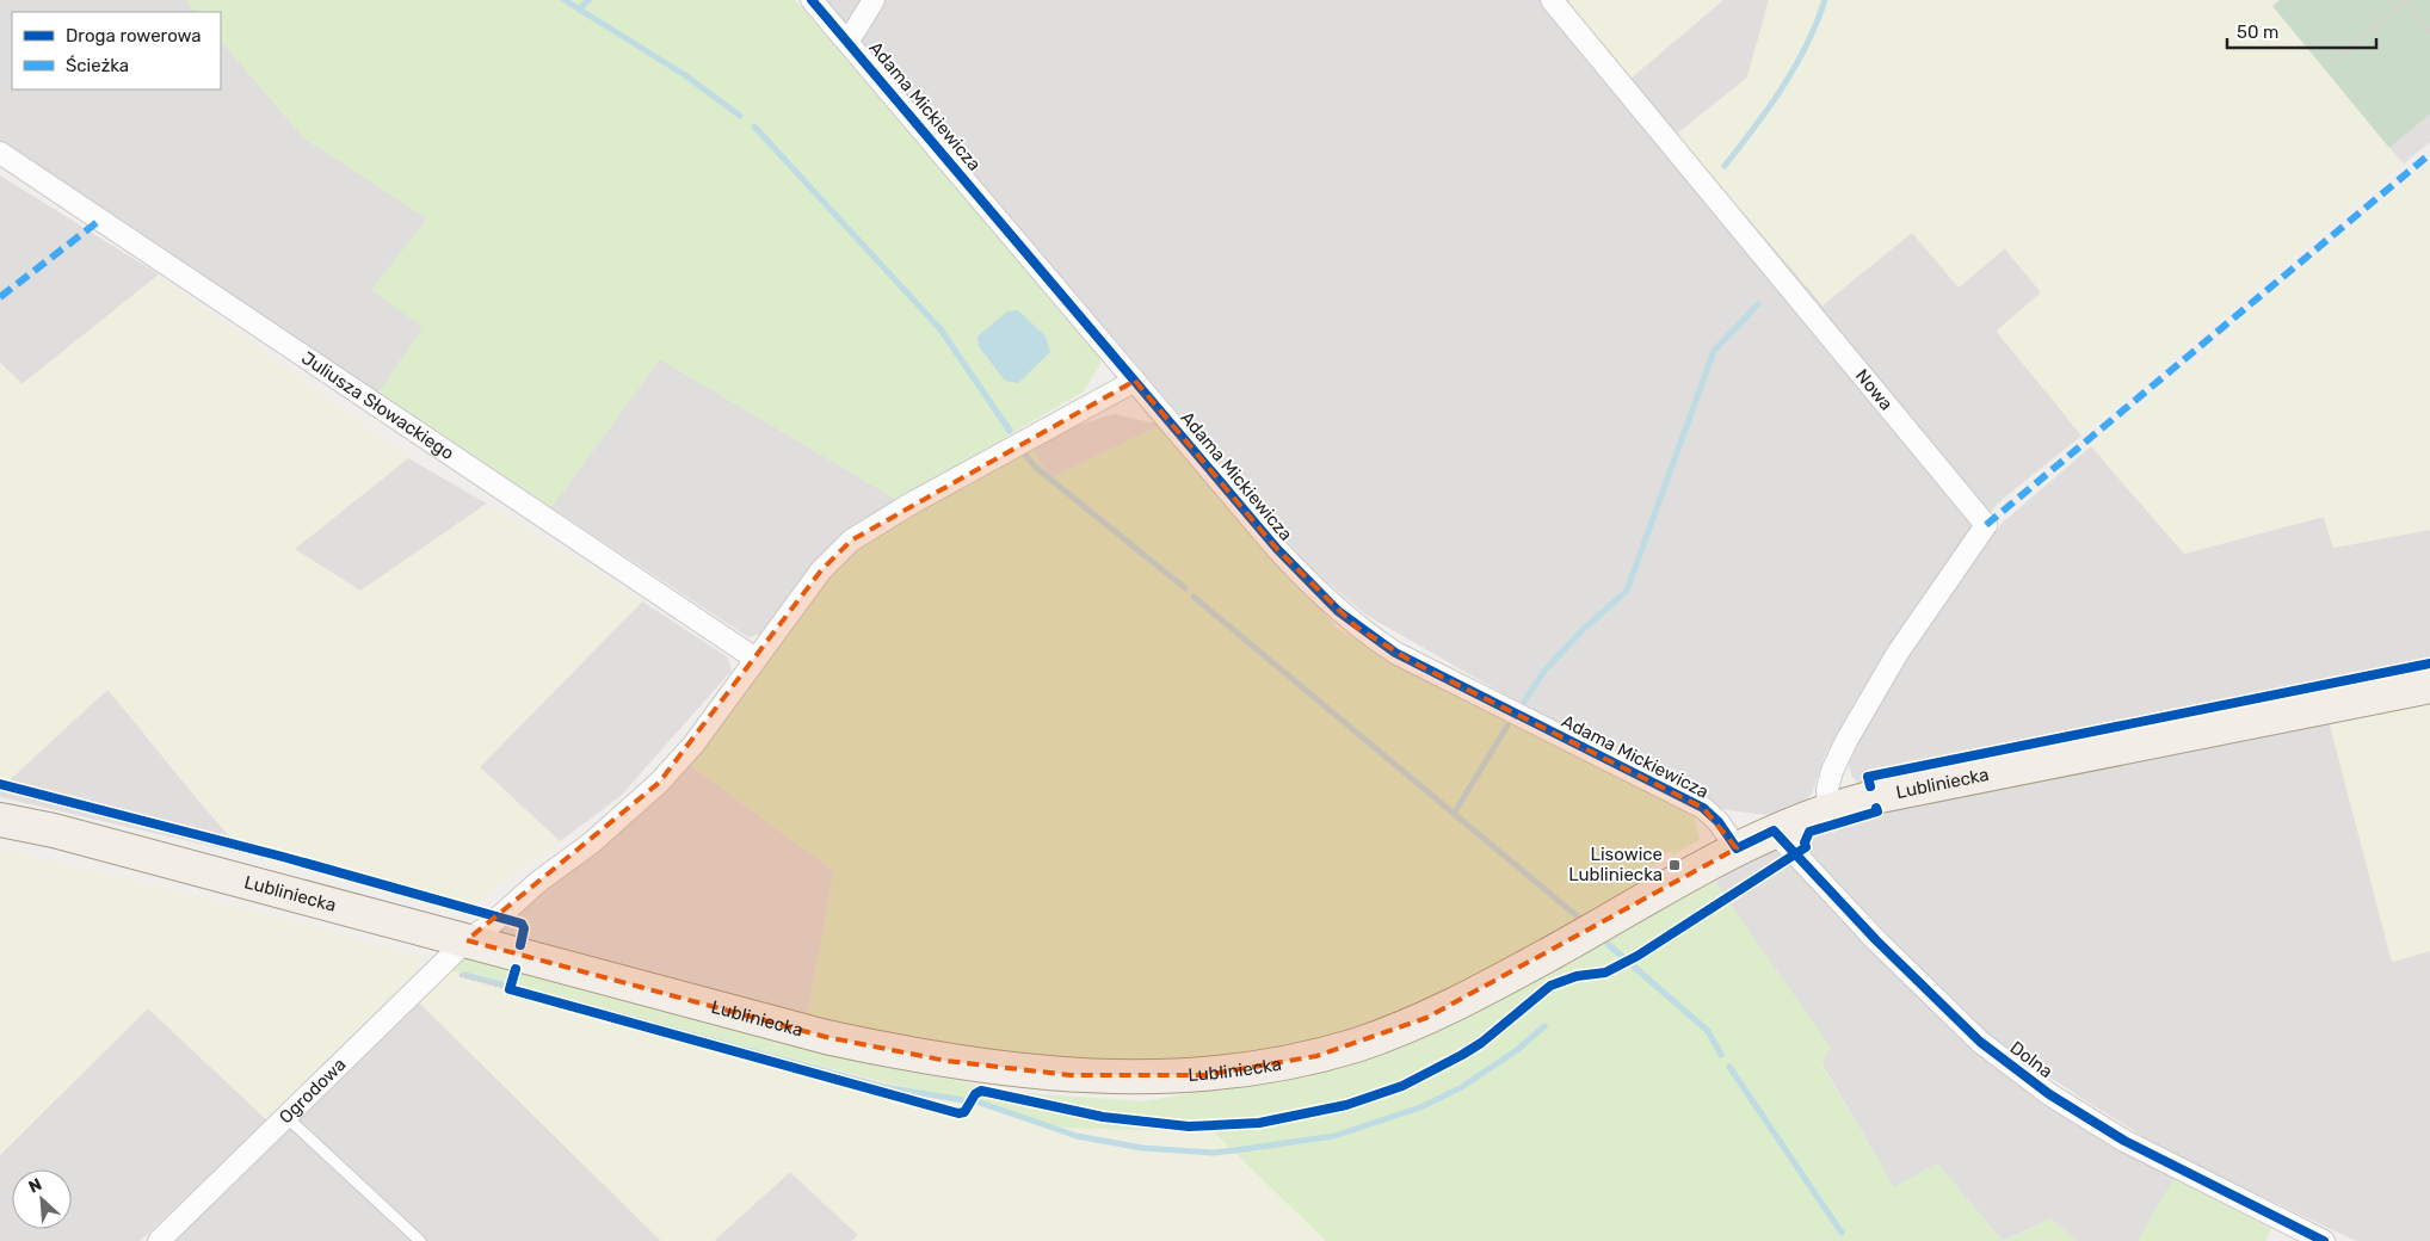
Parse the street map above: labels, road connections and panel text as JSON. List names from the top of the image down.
{
  "streets": {
    "main road": ["Lubliniecka"],
    "street": [
      "Adama Mickiewicza",
      "Nowa",
      "Juliusza Słowackiego",
      "Dolna",
      "Ogrodowa"
    ]
  },
  "crossings": [
    ["Adama Mickiewicza", "Lubliniecka"],
    ["Adama Mickiewicza", "Ogrodowa"],
    ["Nowa", "Lubliniecka"],
    ["Juliusza Słowackiego", "Ogrodowa"],
    ["Lubliniecka", "Dolna"],
    ["Lubliniecka", "Ogrodowa"]
  ],
  "places": {
    "transit": ["Lisowice Lubliniecka"]
  },
  "legend": ["Droga rowerowa", "Ścieżka"],
  "scale_bar": "50 m",
  "north": "top left"
}
